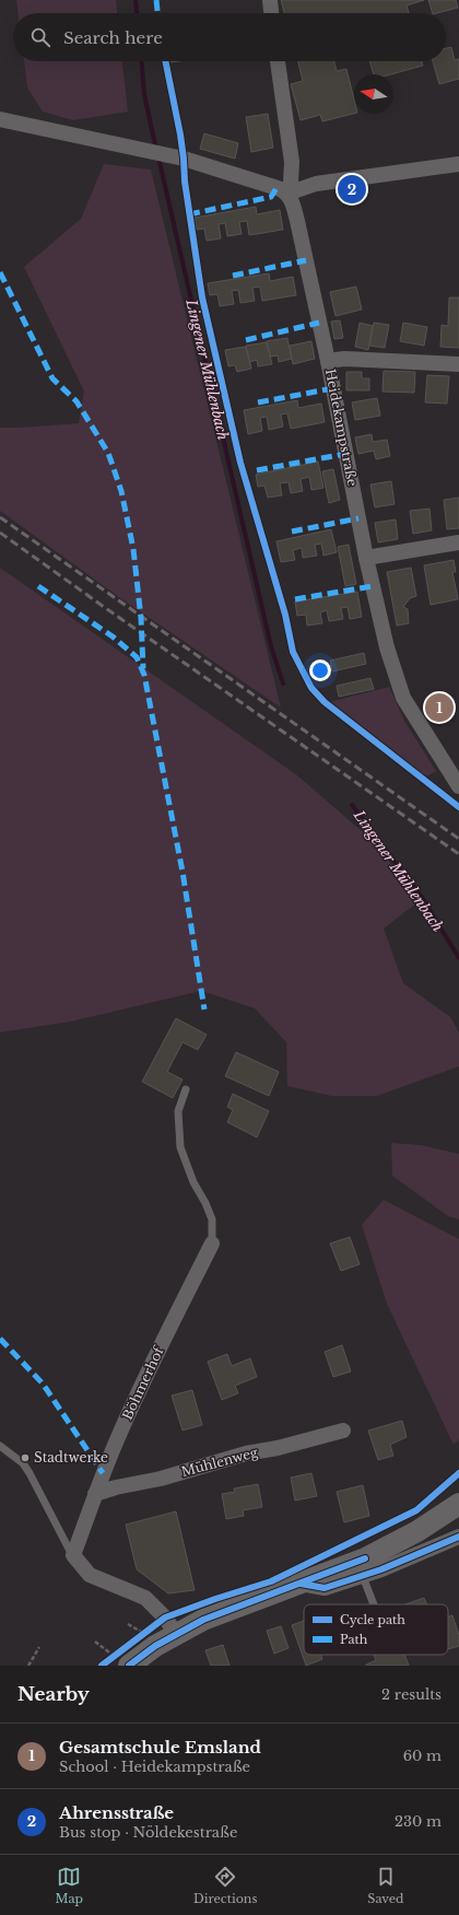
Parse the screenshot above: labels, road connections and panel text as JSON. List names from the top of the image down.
{
  "streets": {
    "street": ["Heidekampstraße", "Böhmerhof", "Mühlenweg"]
  },
  "crossings": [
    ["Böhmerhof", "Mühlenweg"]
  ],
  "water": ["Lingener Mühlenbach"],
  "places": ["Stadtwerke"],
  "legend": ["Cycle path", "Path"],
  "north": "left",
  "page": {
    "search": "Search here",
    "pins": ["2", "1"],
    "heading": ["Nearby", "2 results"],
    "list": [
      {
        "mark": "1",
        "name": "Gesamtschule Emsland",
        "note": "School · Heidekampstraße",
        "value": "60 m"
      },
      {
        "mark": "2",
        "name": "Ahrensstraße",
        "note": "Bus stop · Nöldekestraße",
        "value": "230 m"
      }
    ],
    "nav": ["Map", "Directions", "Saved"]
  }
}
